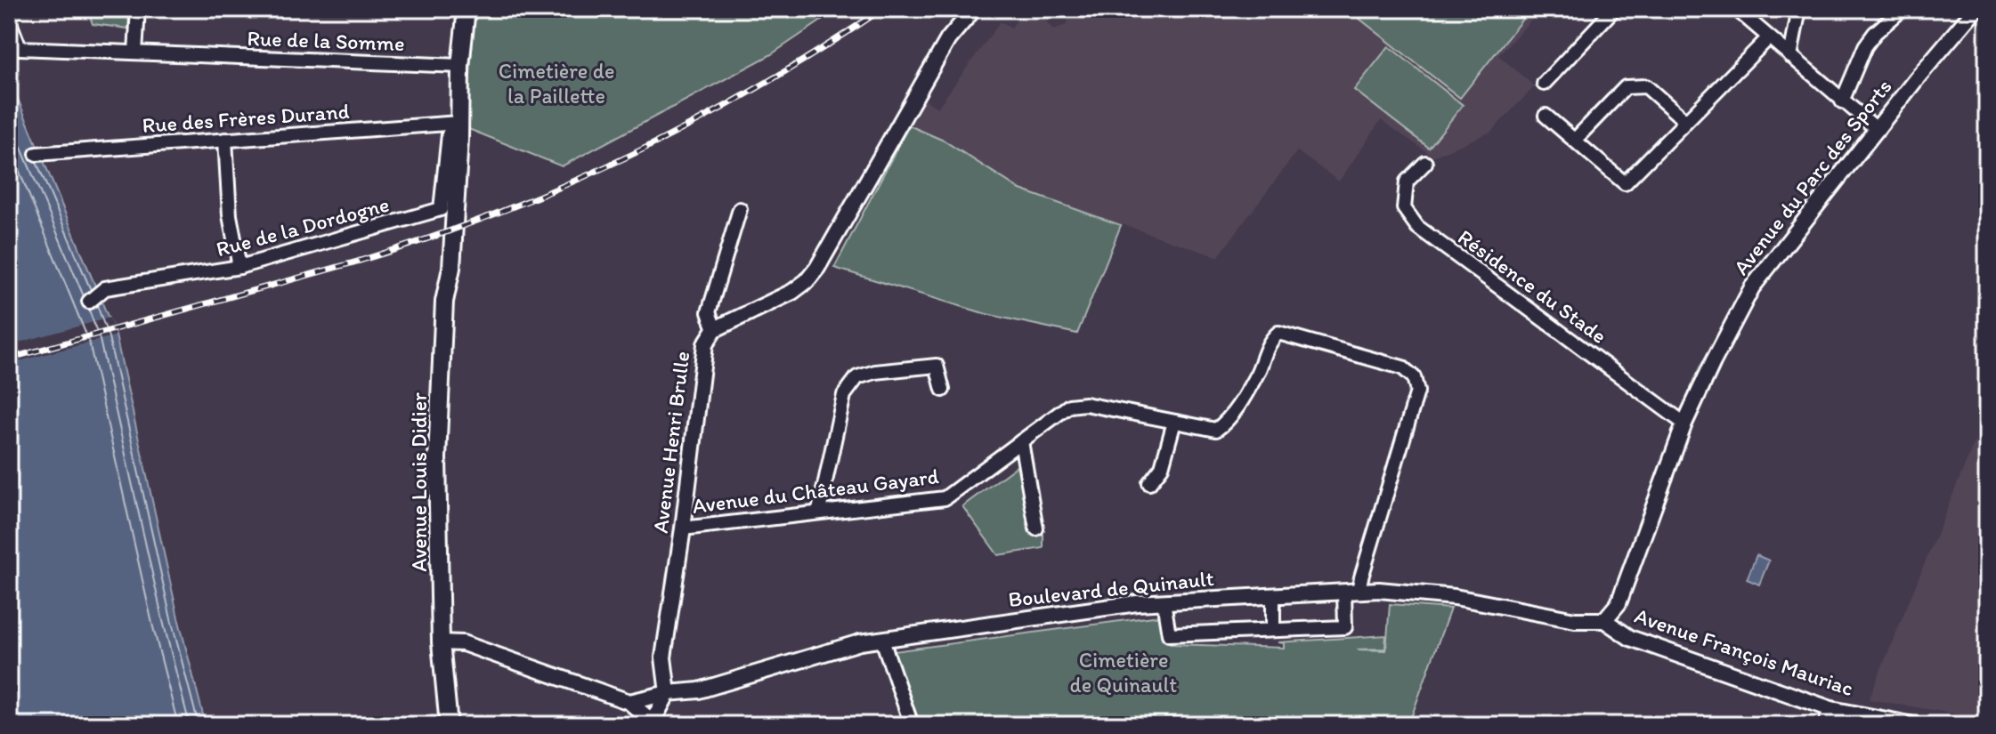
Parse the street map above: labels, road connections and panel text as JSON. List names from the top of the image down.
{
  "streets": {
    "main road": ["Avenue Louis Didier"],
    "street": [
      "Rue de la Somme",
      "Rue des Frères Durand",
      "Avenue du Parc des Sports",
      "Rue de la Dordogne",
      "Résidence du Stade",
      "Avenue Henri Brulle",
      "Avenue du Château Gayard",
      "Boulevard de Quinault",
      "Avenue François Mauriac"
    ]
  },
  "crossings": [
    ["Rue de la Somme", "Avenue Louis Didier"],
    ["Rue des Frères Durand", "Avenue Louis Didier"],
    ["Avenue du Parc des Sports", "Résidence du Stade"],
    ["Avenue du Parc des Sports", "Boulevard de Quinault"],
    ["Avenue du Parc des Sports", "Avenue François Mauriac"],
    ["Rue de la Dordogne", "Avenue Louis Didier"],
    ["Avenue Henri Brulle", "Avenue du Château Gayard"],
    ["Avenue Henri Brulle", "Boulevard de Quinault"],
    ["Avenue du Château Gayard", "Boulevard de Quinault"],
    ["Boulevard de Quinault", "Avenue François Mauriac"]
  ],
  "parks": ["Cimetière de la Paillette", "Cimetière de Quinault"]
}
